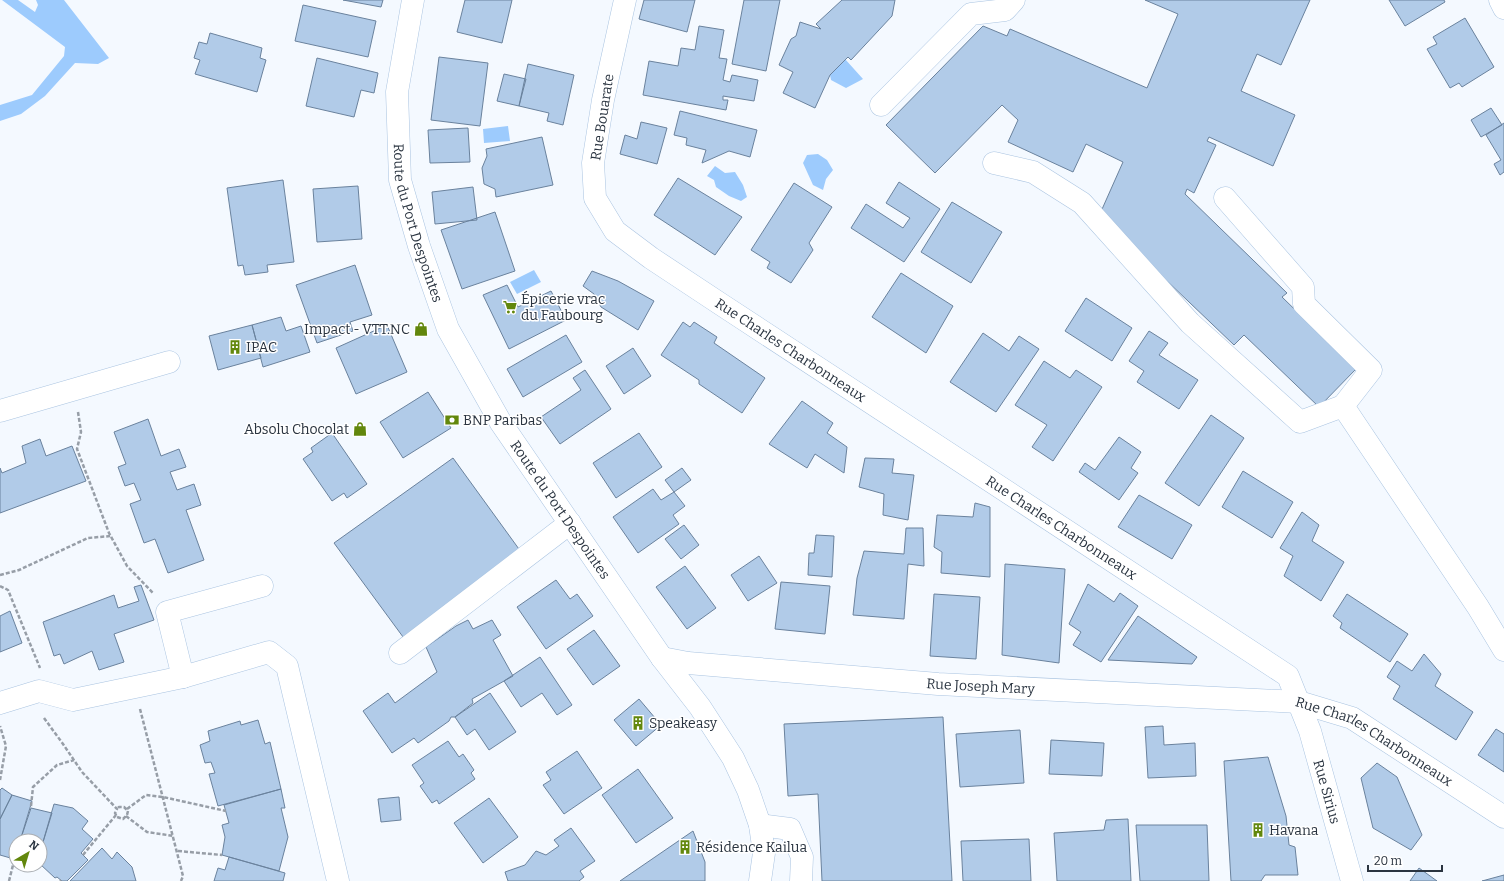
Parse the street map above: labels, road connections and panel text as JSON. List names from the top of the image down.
{
  "streets": {
    "street": [
      "Rue Bouarate",
      "Route du Port Despointes",
      "Rue Charles Charbonneaux",
      "Rue Joseph Mary",
      "Rue Sirius"
    ]
  },
  "crossings": [
    ["Rue Bouarate", "Rue Charles Charbonneaux"],
    ["Route du Port Despointes", "Rue Joseph Mary"],
    ["Rue Charles Charbonneaux", "Rue Joseph Mary"],
    ["Rue Charles Charbonneaux", "Rue Sirius"],
    ["Rue Joseph Mary", "Rue Sirius"]
  ],
  "places": {
    "supermarket": ["Épicerie vrac du Faubourg"],
    "shop": ["Impact - VTT.NC", "Absolu Chocolat"],
    "building": [
      "IPAC",
      "Speakeasy",
      "Havana",
      "Résidence Kailua"
    ],
    "bank": ["BNP Paribas"]
  },
  "scale_bar": "20 m",
  "north": "top right"
}
